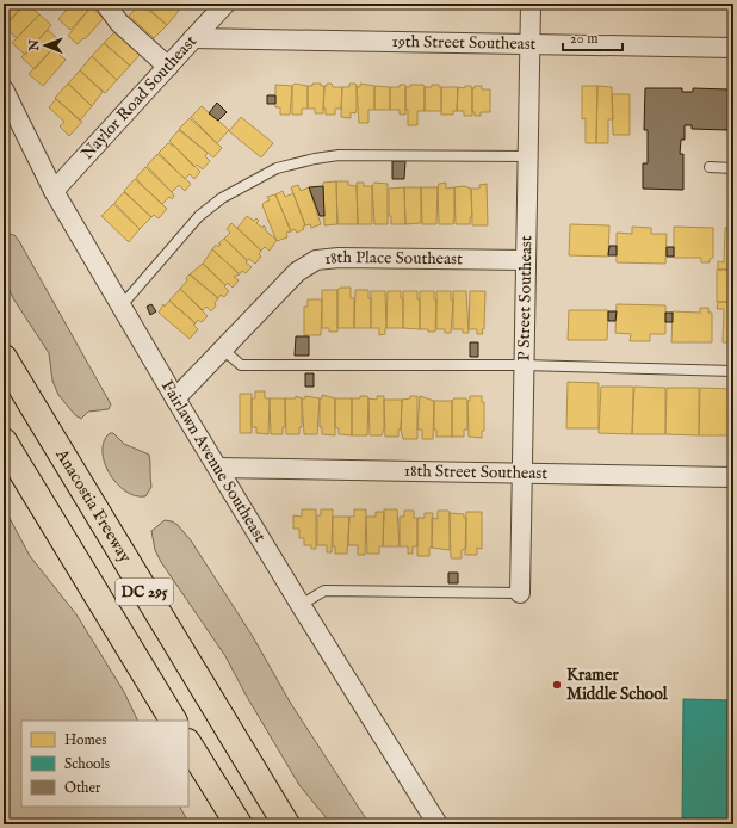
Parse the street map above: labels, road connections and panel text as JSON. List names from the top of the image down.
{
  "streets": {
    "highway": ["Anacostia Freeway", "DC 295"],
    "street": [
      "19th Street Southeast",
      "Naylor Road Southeast",
      "18th Place Southeast",
      "P Street Southeast",
      "Fairlawn Avenue Southeast",
      "18th Street Southeast"
    ]
  },
  "crossings": [
    ["19th Street Southeast", "Naylor Road Southeast"],
    ["19th Street Southeast", "P Street Southeast"],
    ["Naylor Road Southeast", "Fairlawn Avenue Southeast"],
    ["18th Place Southeast", "P Street Southeast"],
    ["18th Place Southeast", "Fairlawn Avenue Southeast"],
    ["P Street Southeast", "18th Street Southeast"],
    ["Fairlawn Avenue Southeast", "18th Street Southeast"]
  ],
  "places": ["Kramer Middle School"],
  "legend": ["Homes", "Schools", "Other"],
  "scale_bar": "20 m",
  "north": "left"
}
